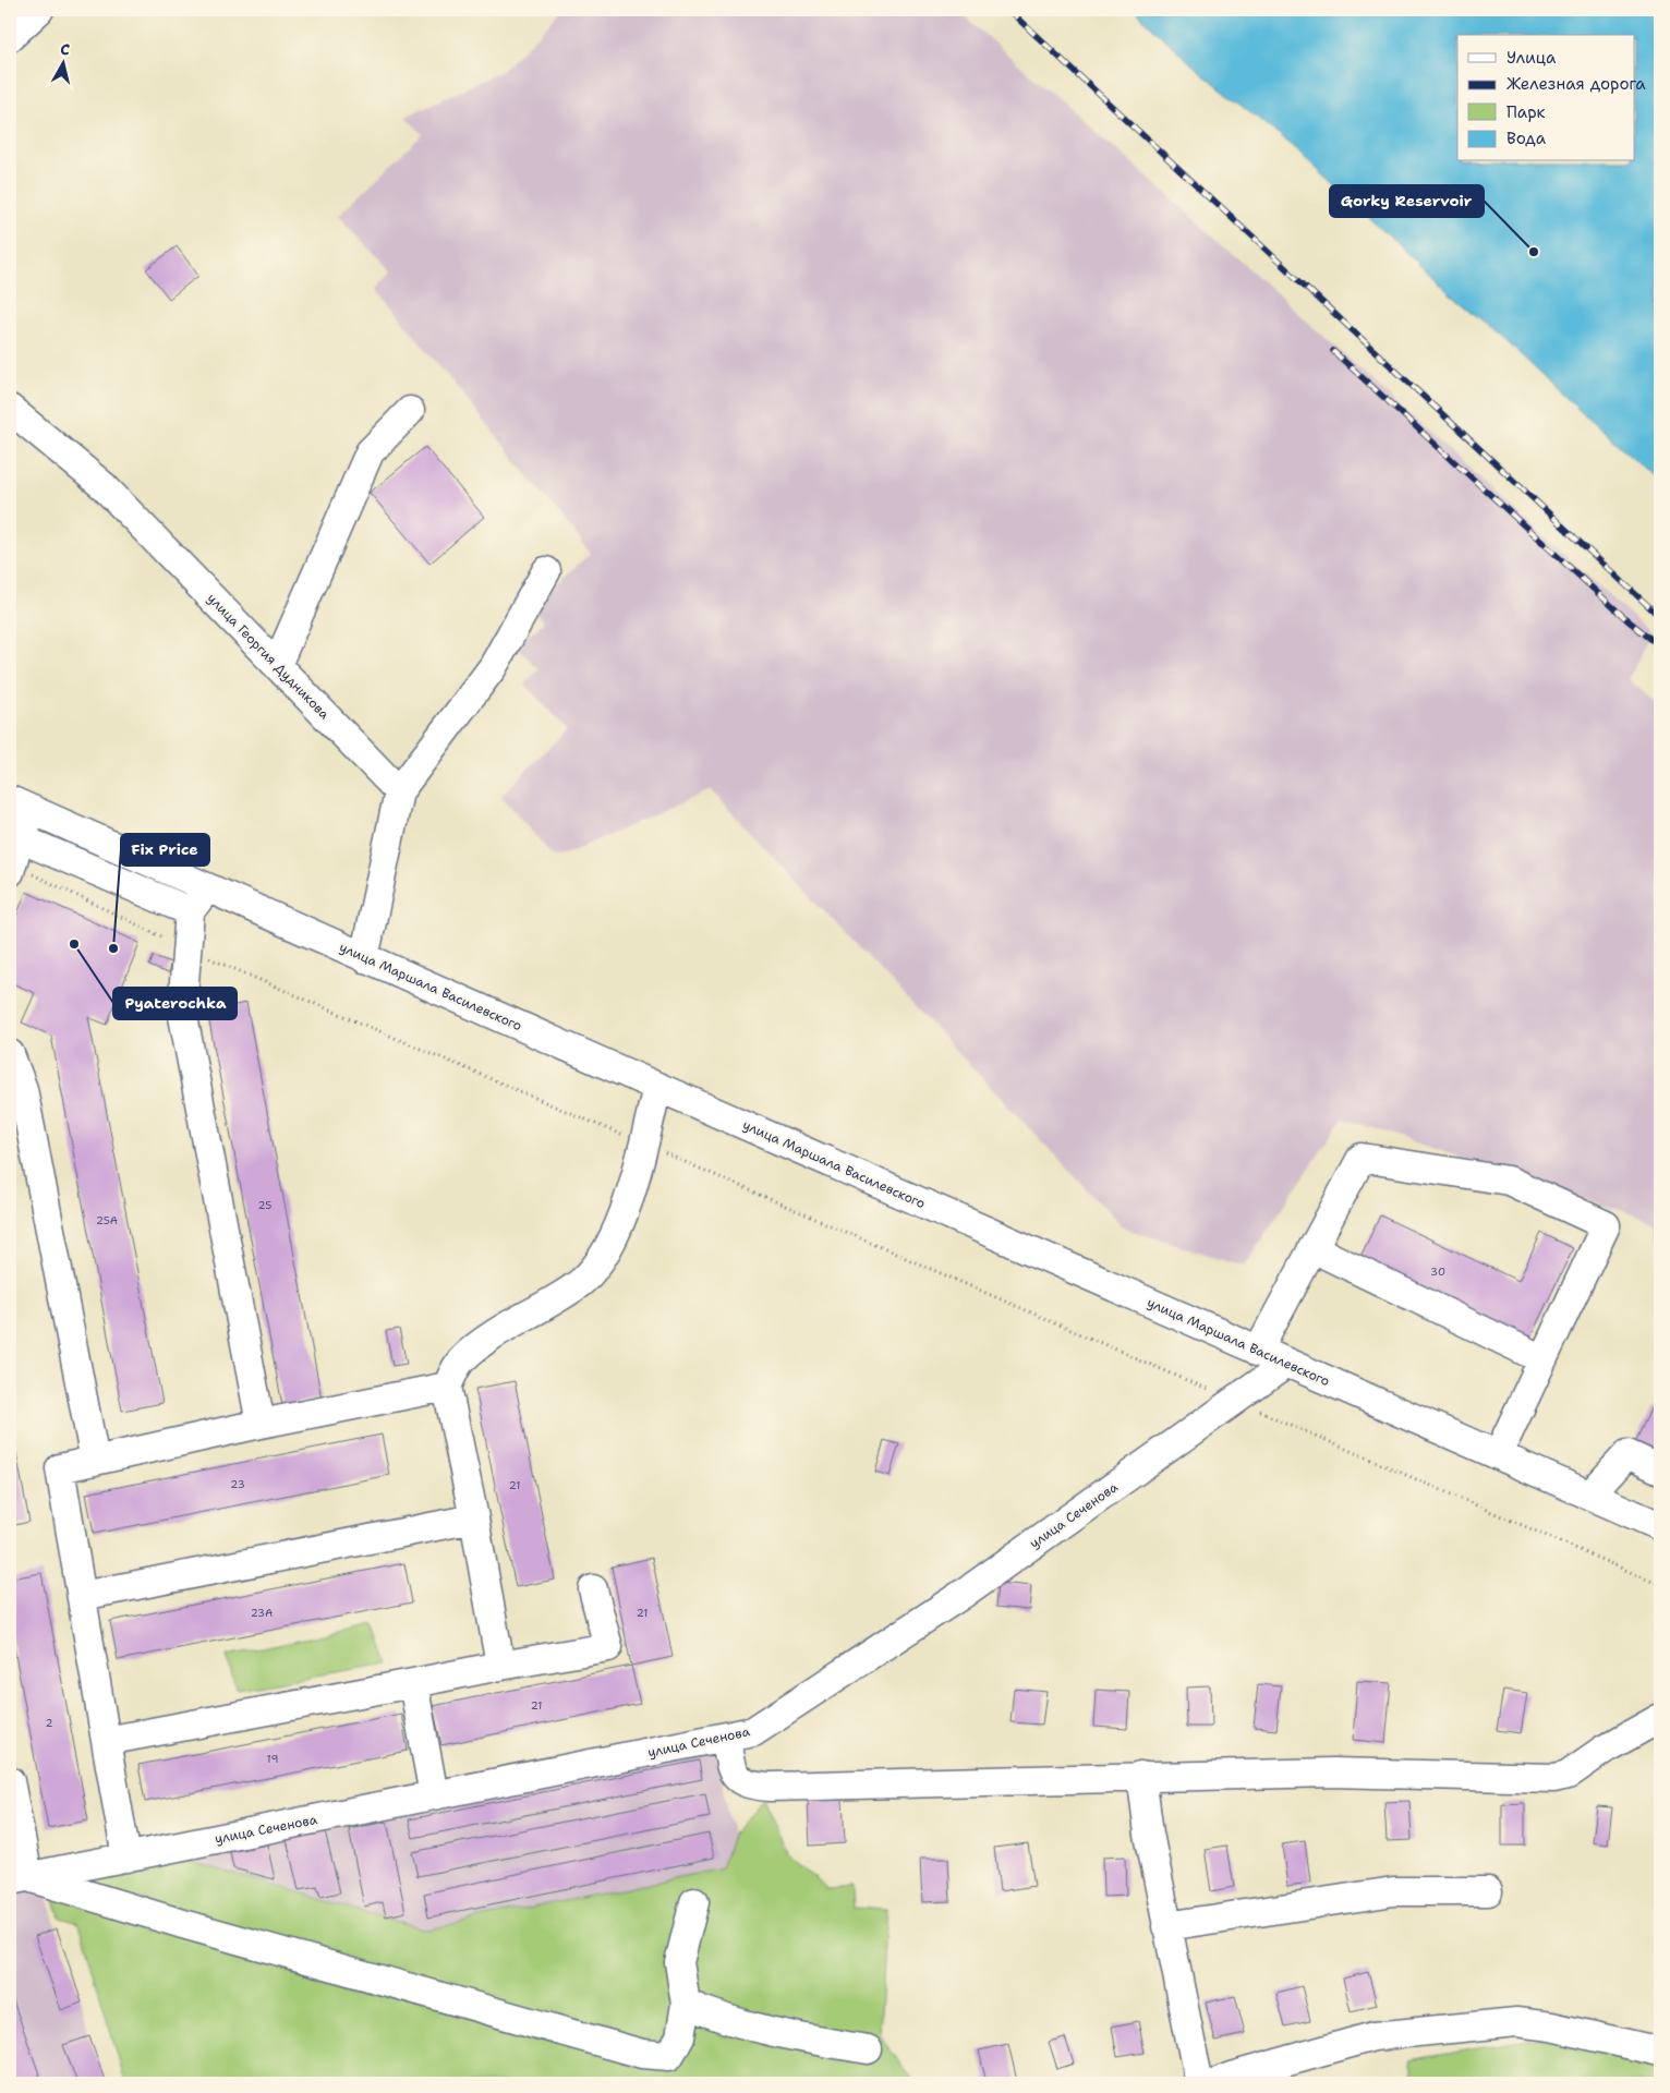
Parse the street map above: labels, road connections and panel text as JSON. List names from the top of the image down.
{
  "streets": {
    "street": ["улица Георгия Дудникова", "улица Маршала Василевского", "улица Сеченова"]
  },
  "crossings": [
    ["улица Маршала Василевского", "улица Сеченова"]
  ],
  "places": ["Gorky Reservoir", "Pyaterochka", "Fix Price"],
  "house_numbers": [
    "25",
    "25А",
    "30",
    "23",
    "21",
    "23А",
    "21",
    "21",
    "2",
    "19"
  ],
  "legend": [
    "Улица",
    "Железная дорога",
    "Парк",
    "Вода"
  ],
  "north": "top"
}
